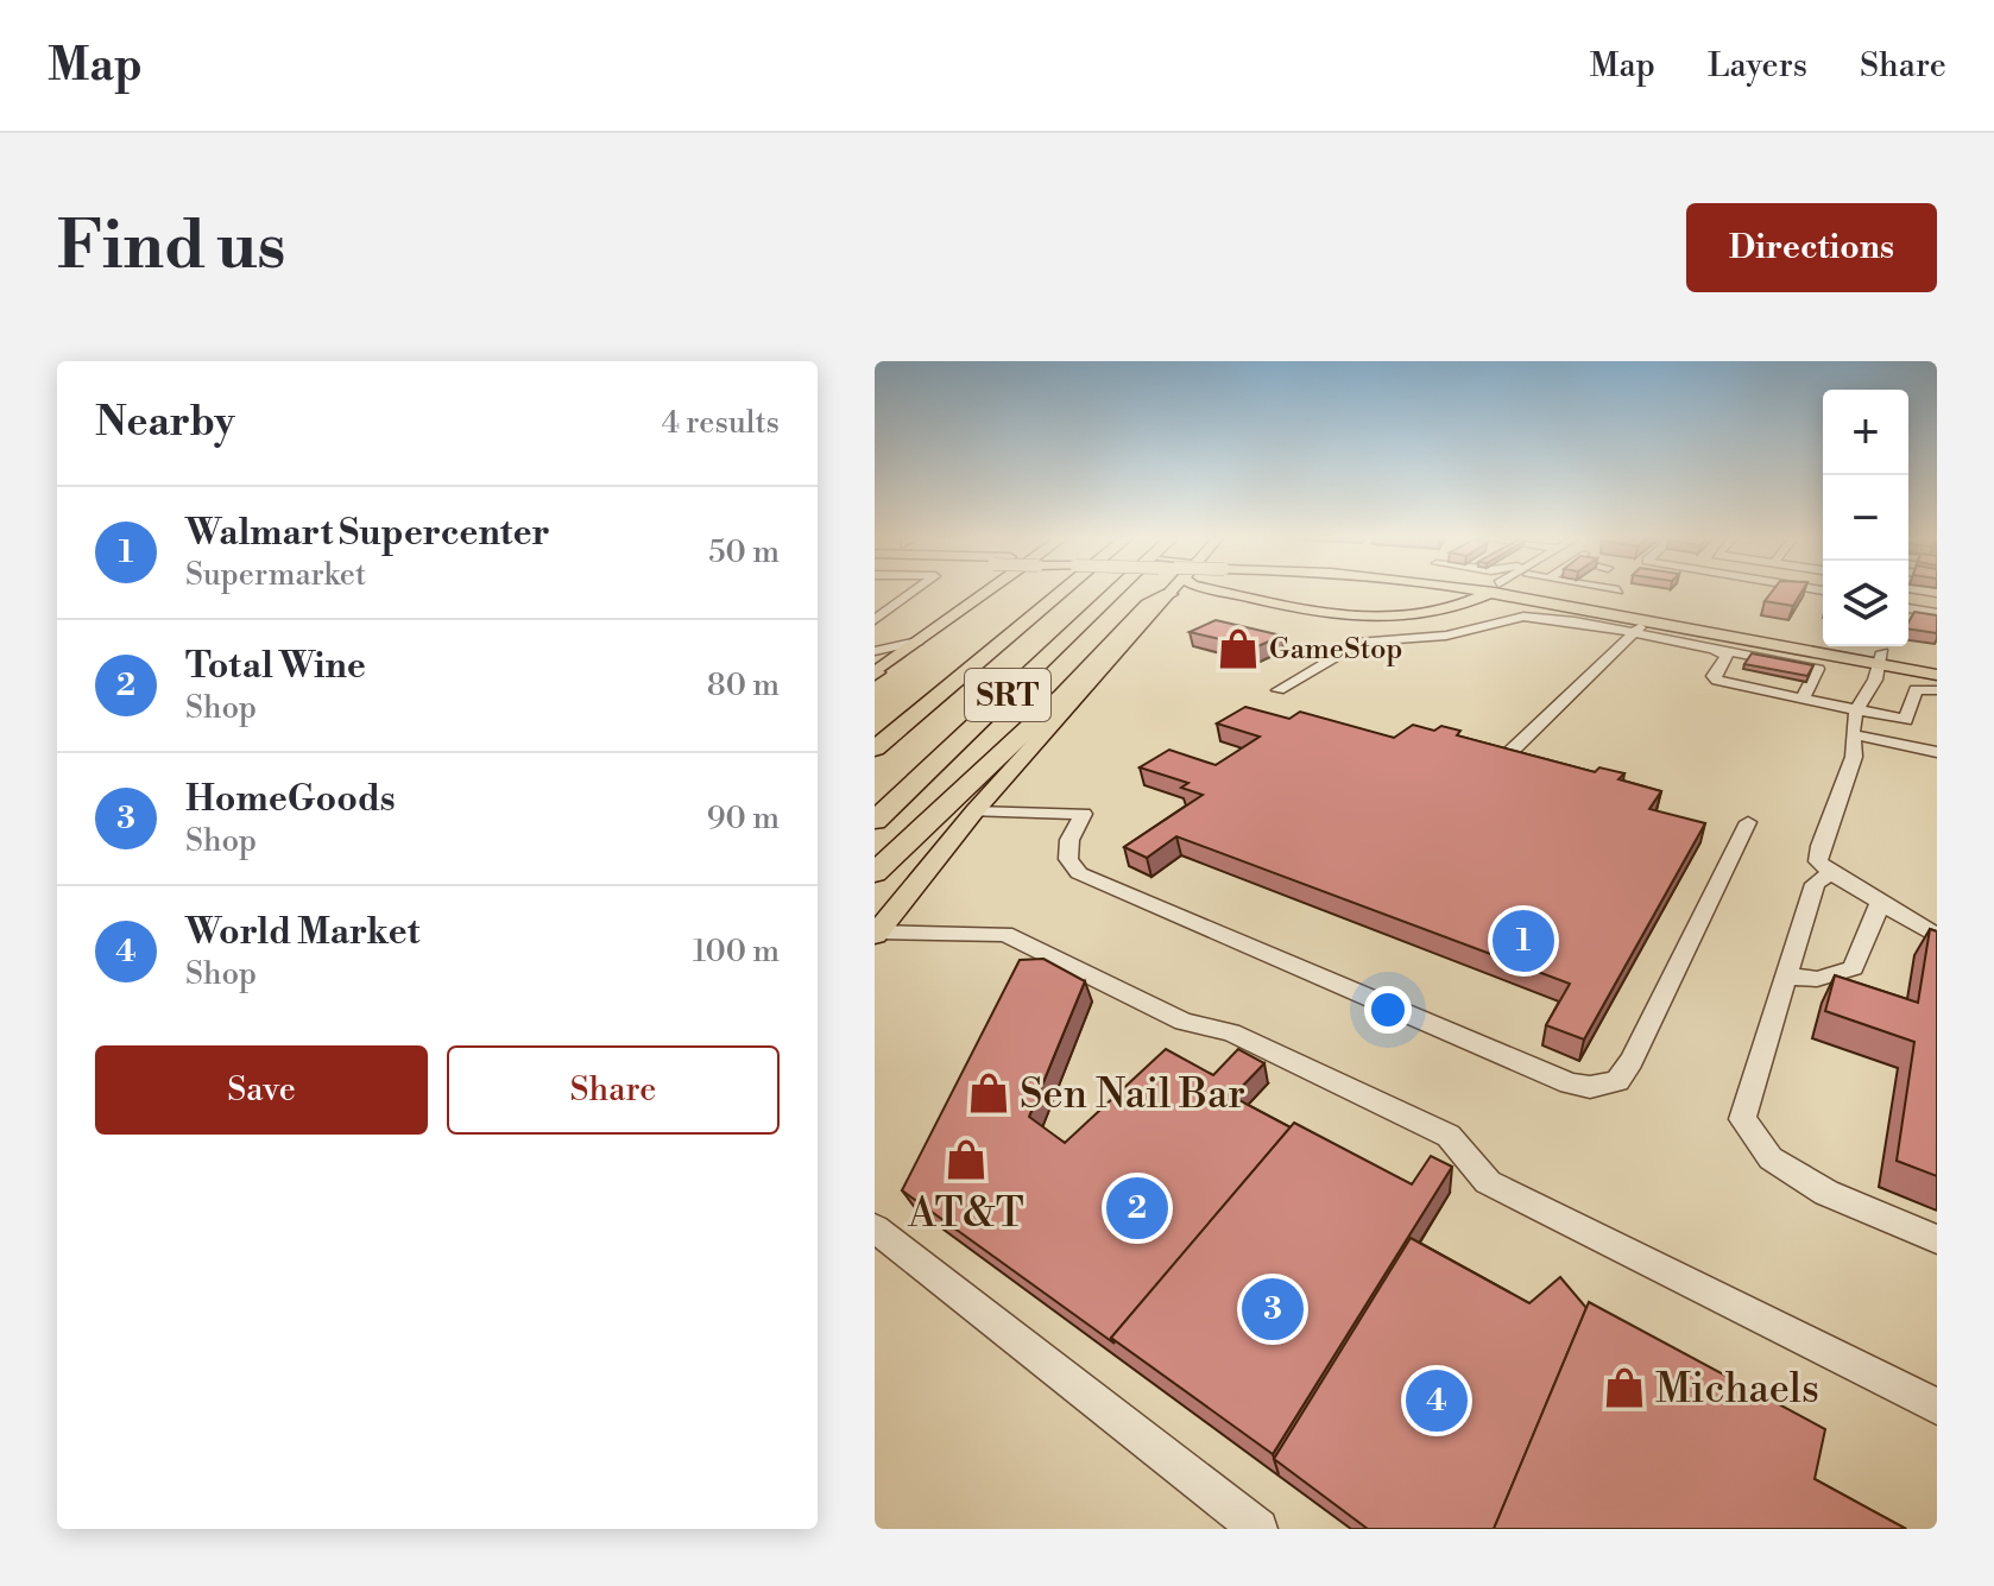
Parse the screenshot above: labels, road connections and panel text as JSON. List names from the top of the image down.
{
  "streets": {
    "highway": ["SRT"]
  },
  "places": {
    "shop": [
      "GameStop",
      "Sen Nail Bar",
      "AT&T",
      "Michaels"
    ]
  },
  "page": {
    "header": "Map",
    "nav": ["Map", "Layers", "Share"],
    "buttons": [
      "Directions",
      ["Save", "Share"]
    ],
    "title": "Find us",
    "heading": ["Nearby", "4 results"],
    "map_buttons": ["+", "−"],
    "list": [
      {
        "mark": "1",
        "name": "Walmart Supercenter",
        "note": "Supermarket",
        "value": "50 m"
      },
      {
        "mark": "2",
        "name": "Total Wine",
        "note": "Shop",
        "value": "80 m"
      },
      {
        "mark": "3",
        "name": "HomeGoods",
        "note": "Shop",
        "value": "90 m"
      },
      {
        "mark": "4",
        "name": "World Market",
        "note": "Shop",
        "value": "100 m"
      }
    ],
    "pins": [
      "1",
      "2",
      "3",
      "4"
    ]
  }
}
